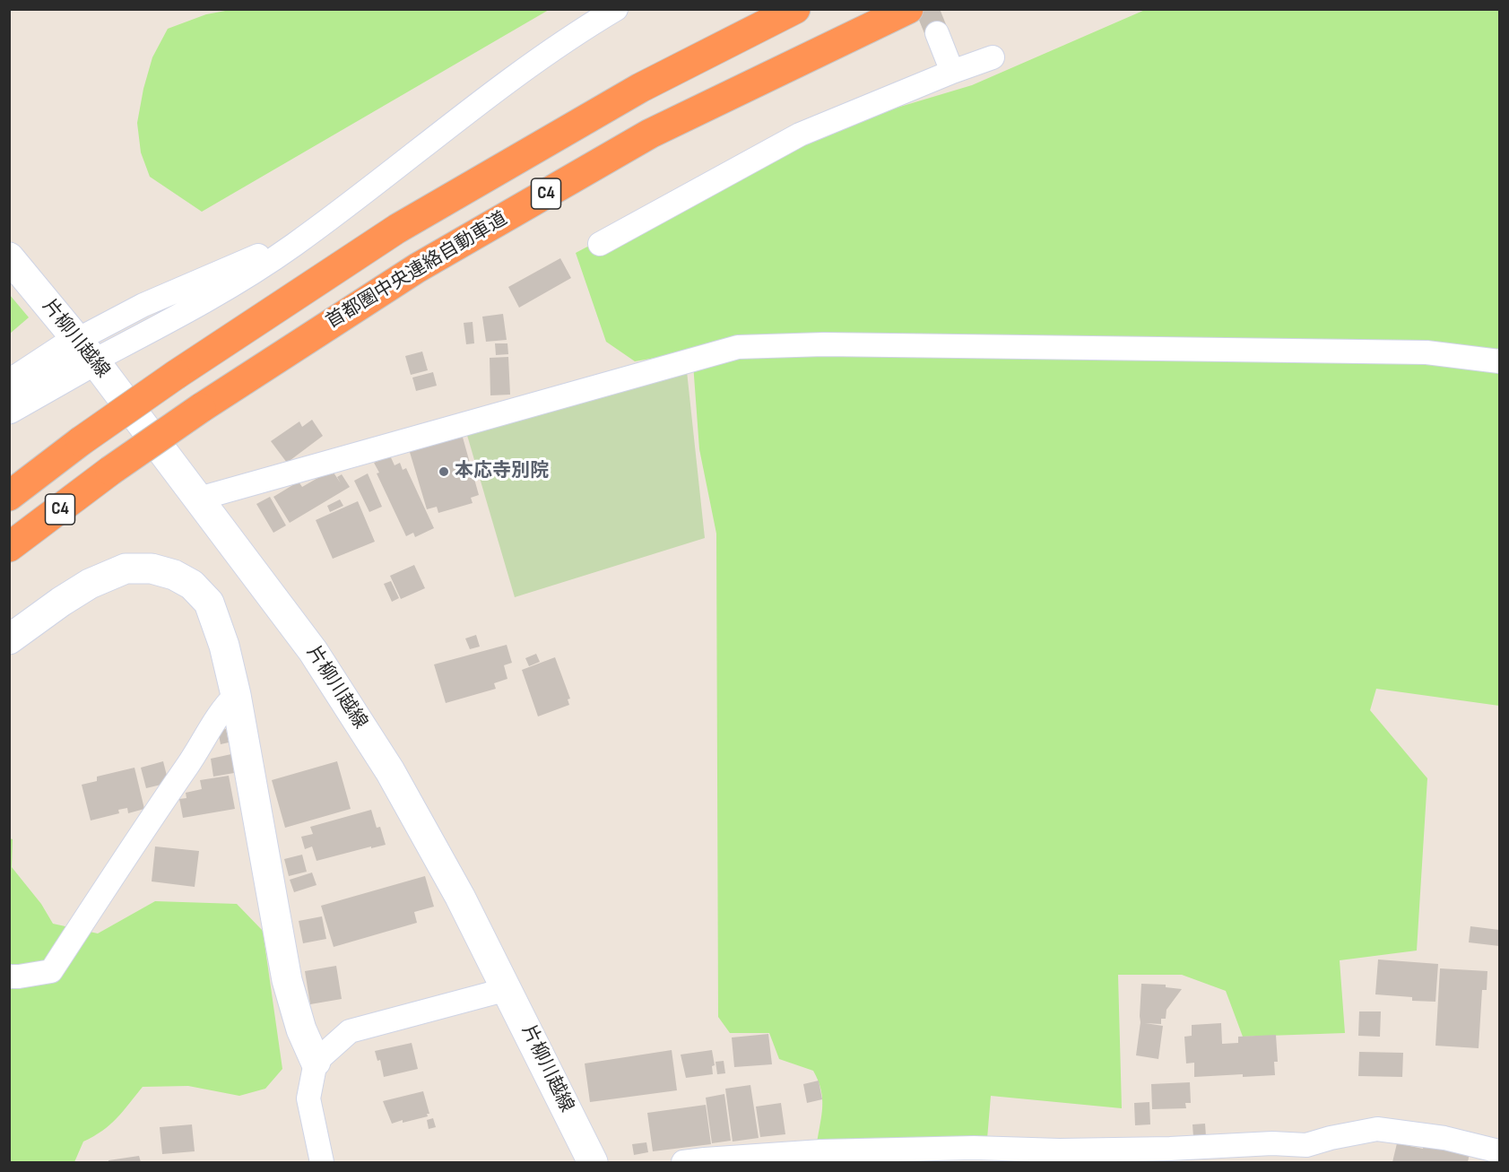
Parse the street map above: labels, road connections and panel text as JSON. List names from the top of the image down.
{
  "streets": {
    "highway": ["C4", "首都圏中央連絡自動車道"],
    "main road": ["片柳川越線"]
  },
  "places": ["本応寺別院"]
}
